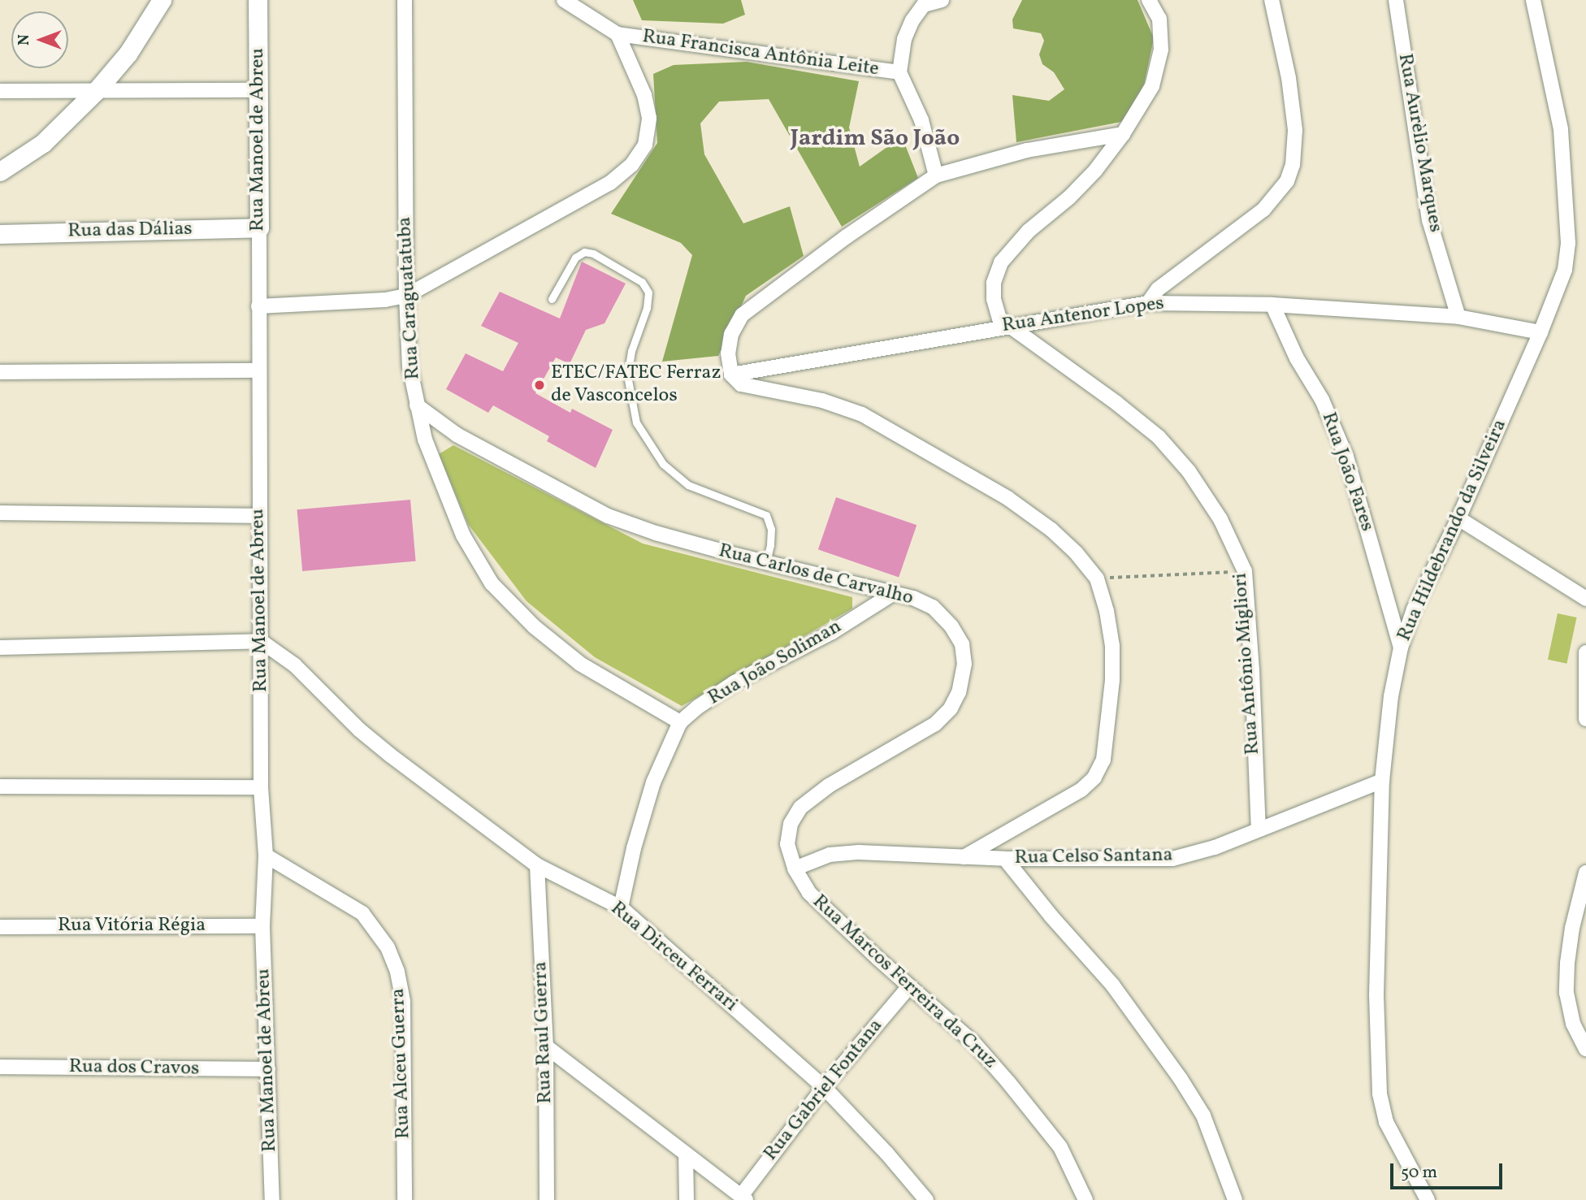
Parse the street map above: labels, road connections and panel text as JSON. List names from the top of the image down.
{
  "streets": {
    "street": [
      "Rua Francisca Antônia Leite",
      "Rua Manoel de Abreu",
      "Rua Aurèlio Marques",
      "Rua das Dálias",
      "Rua Caraguatatuba",
      "Rua Antenor Lopes",
      "Rua João Fares",
      "Rua Hildebrando da Silveira",
      "Rua Carlos de Carvalho",
      "Rua João Soliman",
      "Rua Antônio Migliori",
      "Rua Celso Santana",
      "Rua Vitória Régia",
      "Rua Dirceu Ferrari",
      "Rua Marcos Ferreira da Cruz",
      "Rua Raul Guerra",
      "Rua Alceu Guerra",
      "Rua dos Cravos",
      "Rua Gabriel Fontana"
    ]
  },
  "crossings": [
    ["Rua Manoel de Abreu", "Rua das Dálias"],
    ["Rua Manoel de Abreu", "Rua Vitória Régia"],
    ["Rua Manoel de Abreu", "Rua Dirceu Ferrari"],
    ["Rua Manoel de Abreu", "Rua Alceu Guerra"],
    ["Rua Manoel de Abreu", "Rua dos Cravos"],
    ["Rua Aurèlio Marques", "Rua Antenor Lopes"],
    ["Rua Caraguatatuba", "Rua Carlos de Carvalho"],
    ["Rua Caraguatatuba", "Rua João Soliman"],
    ["Rua Antenor Lopes", "Rua João Fares"],
    ["Rua Antenor Lopes", "Rua Hildebrando da Silveira"],
    ["Rua Antenor Lopes", "Rua Antônio Migliori"],
    ["Rua João Fares", "Rua Hildebrando da Silveira"],
    ["Rua Hildebrando da Silveira", "Rua Celso Santana"],
    ["Rua Carlos de Carvalho", "Rua João Soliman"],
    ["Rua Carlos de Carvalho", "Rua Marcos Ferreira da Cruz"],
    ["Rua João Soliman", "Rua Dirceu Ferrari"],
    ["Rua Antônio Migliori", "Rua Celso Santana"],
    ["Rua Celso Santana", "Rua Marcos Ferreira da Cruz"],
    ["Rua Dirceu Ferrari", "Rua Raul Guerra"],
    ["Rua Dirceu Ferrari", "Rua Gabriel Fontana"],
    ["Rua Marcos Ferreira da Cruz", "Rua Gabriel Fontana"]
  ],
  "districts": ["Jardim São João"],
  "places": ["ETEC/FATEC Ferraz de Vasconcelos"],
  "scale_bar": "50 m",
  "north": "left"
}
